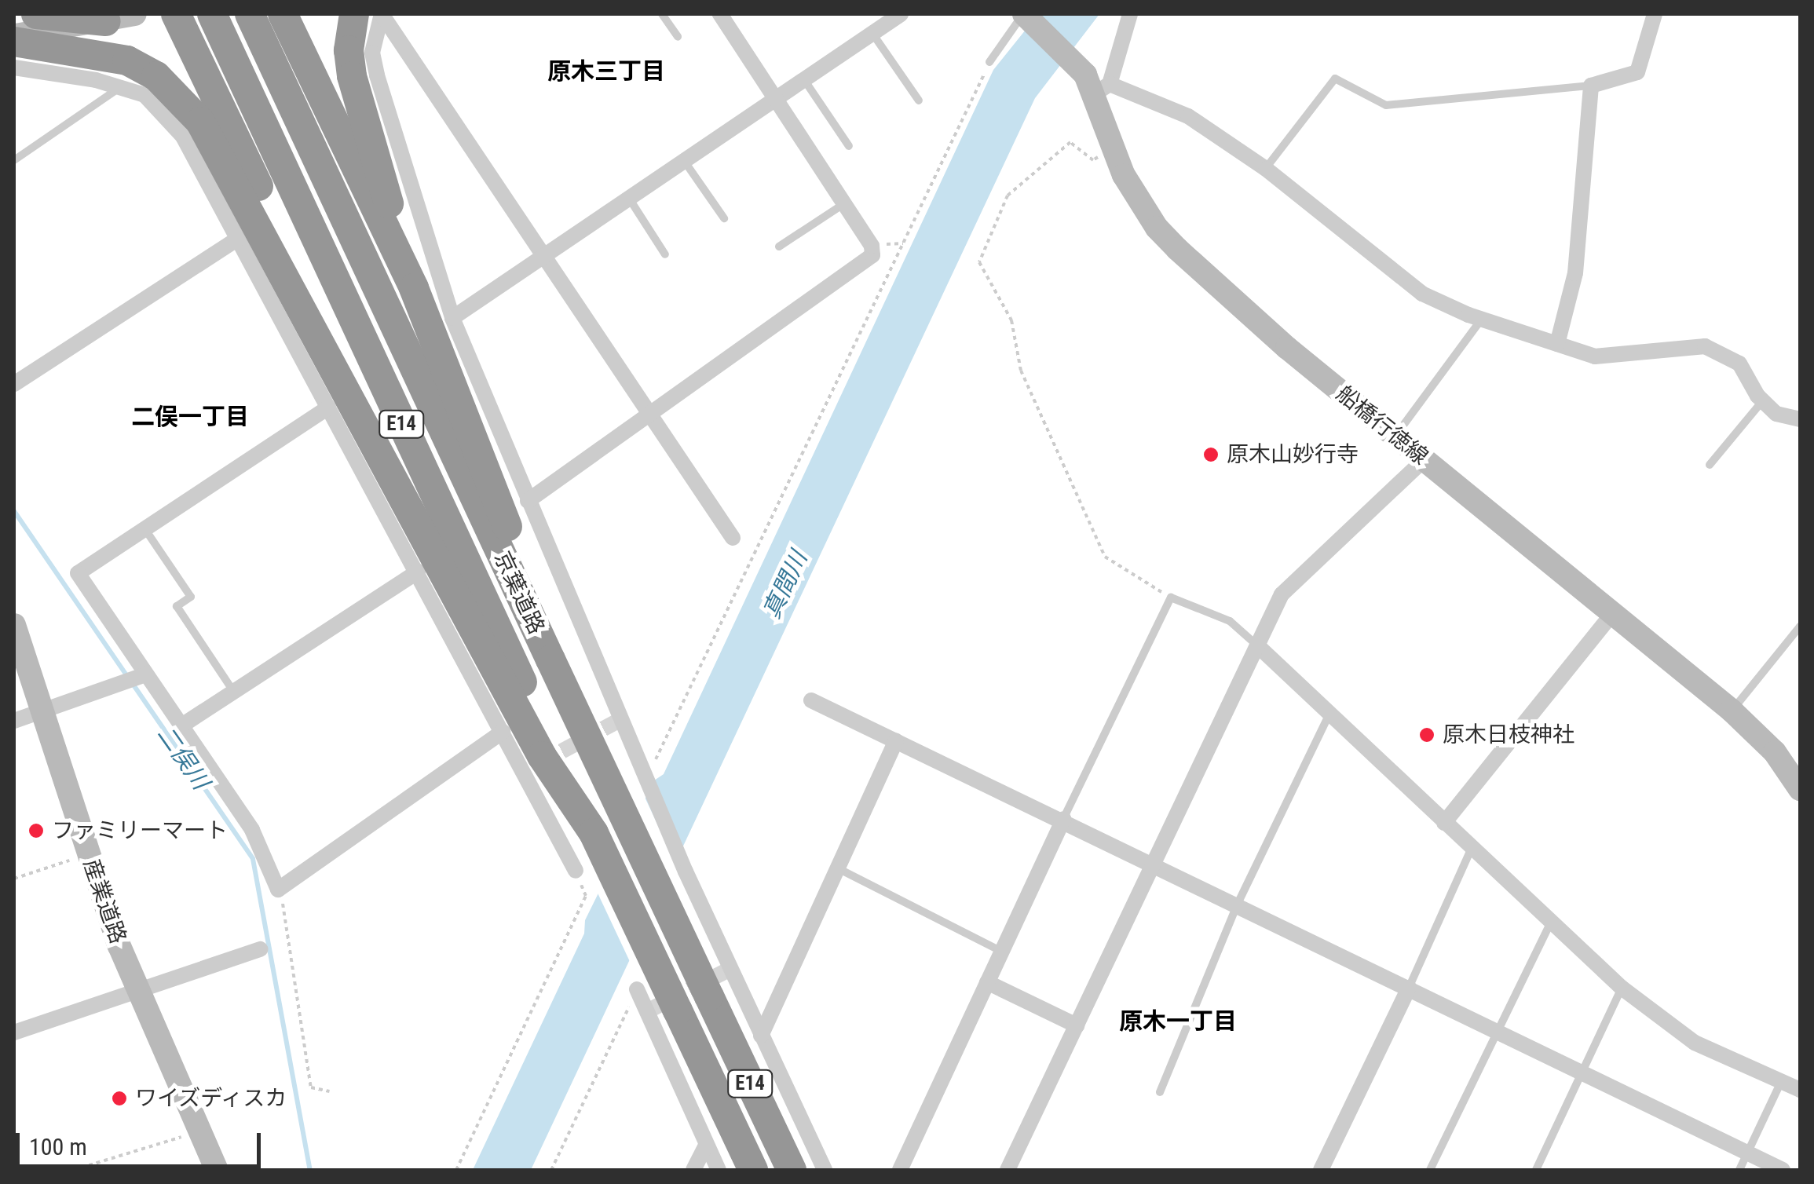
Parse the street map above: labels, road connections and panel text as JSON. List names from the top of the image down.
{
  "streets": {
    "highway": ["E14", "京葉道路"],
    "main road": ["船橋行徳線", "産業道路"]
  },
  "districts": ["原木三丁目", "二俣一丁目", "原木一丁目"],
  "water": ["真間川", "二俣川"],
  "places": [
    "原木山妙行寺",
    "原木日枝神社",
    "ファミリーマート",
    "ワイズディスカ"
  ],
  "scale_bar": "100 m"
}
